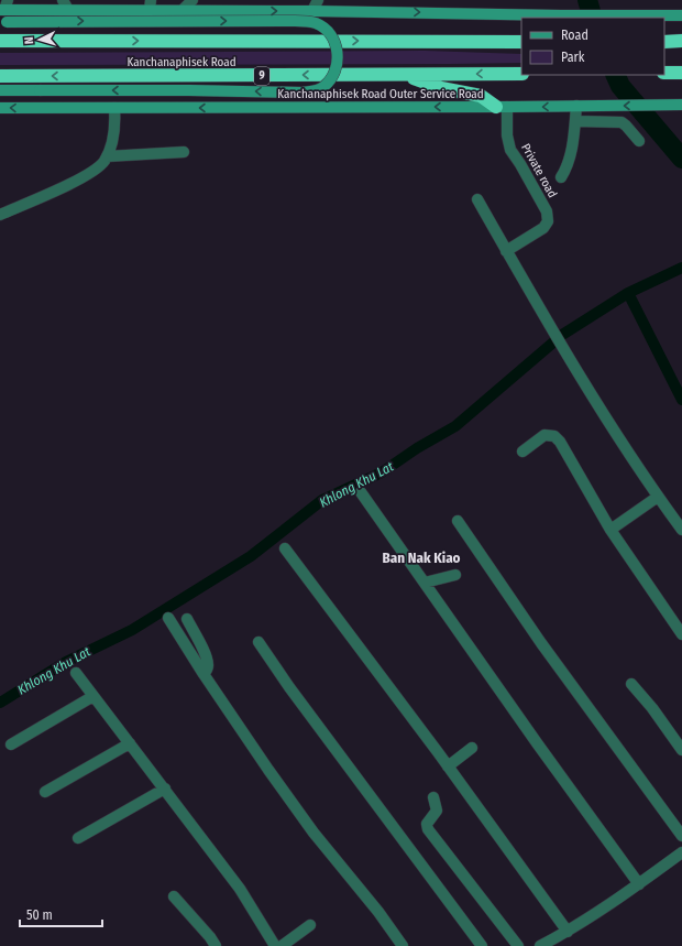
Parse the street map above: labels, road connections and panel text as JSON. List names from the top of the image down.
{
  "streets": {
    "highway": ["Kanchanaphisek Road", "9"],
    "main road": ["Kanchanaphisek Road Outer Service Road"],
    "street": ["Private road"]
  },
  "crossings": [
    ["Kanchanaphisek Road Outer Service Road", "Private road"]
  ],
  "districts": ["Ban Nak Kiao"],
  "water": ["Khlong Khu Lat"],
  "legend": ["Road", "Park"],
  "scale_bar": "50 m",
  "north": "left"
}
